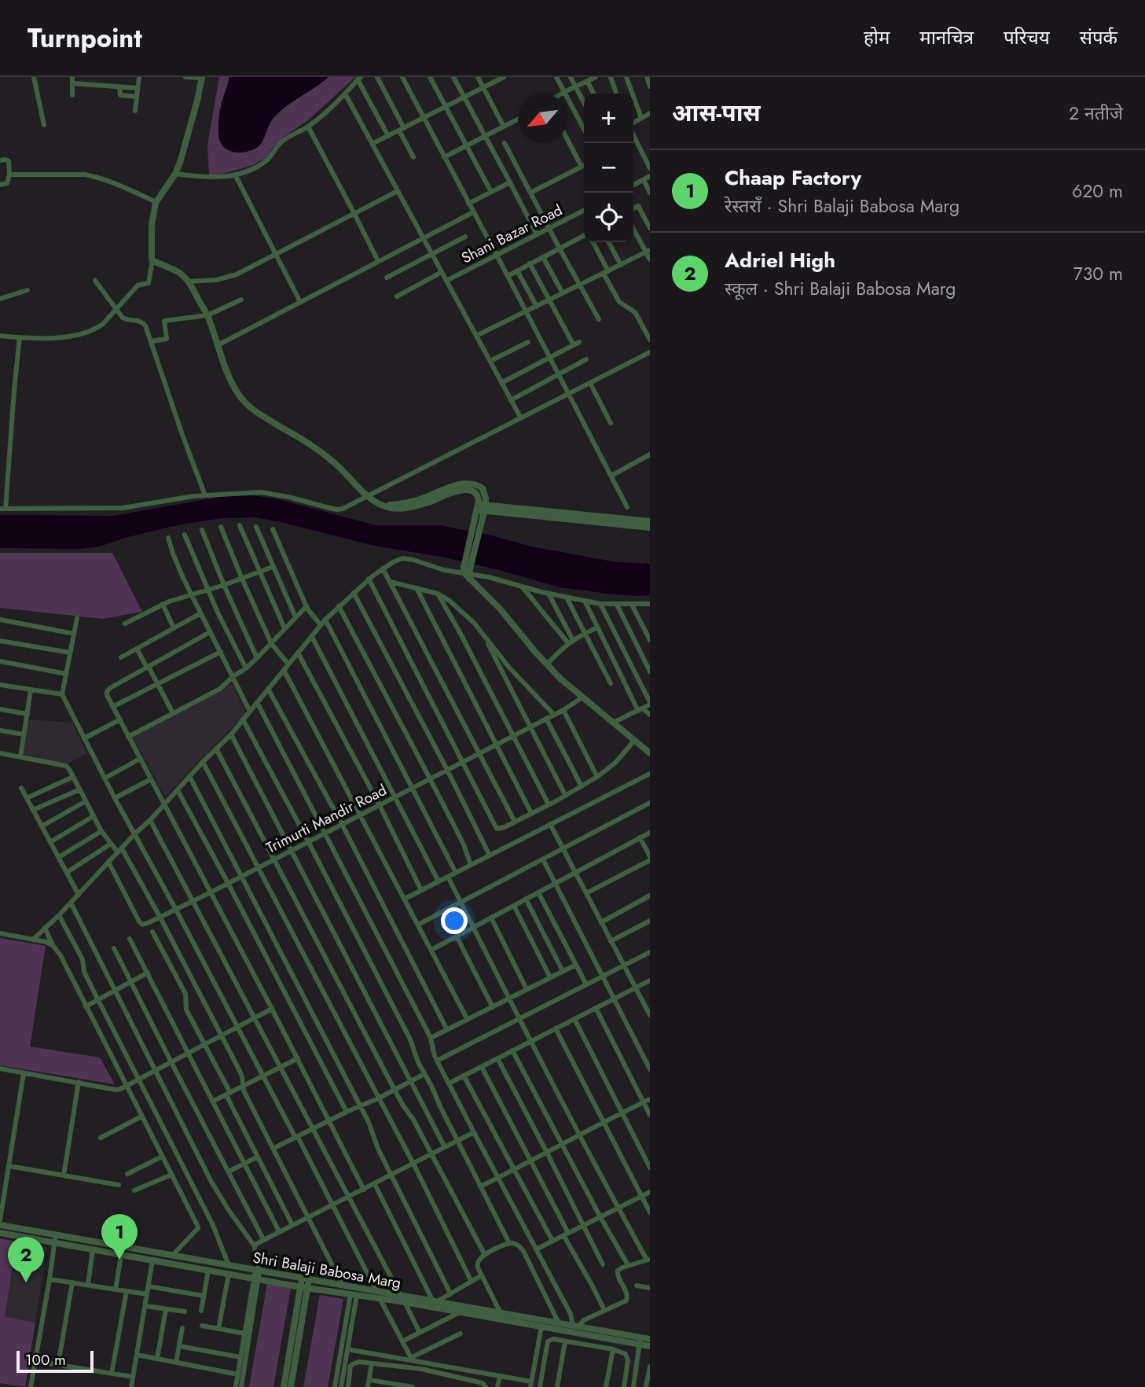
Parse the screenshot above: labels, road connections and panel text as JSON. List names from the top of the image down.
{
  "streets": {
    "street": ["Shani Bazar Road", "Trimurti Mandir Road", "Shri Balaji Babosa Marg"]
  },
  "scale_bar": "100 m",
  "north": "bottom left",
  "page": {
    "header": "Turnpoint",
    "nav": [
      "होम",
      "मानचित्र",
      "परिचय",
      "संपर्क"
    ],
    "heading": ["आस-पास", "2 नतीजे"],
    "map_buttons": ["+", "−"],
    "list": [
      {
        "mark": "1",
        "name": "Chaap Factory",
        "note": "रेस्तराँ · Shri Balaji Babosa Marg",
        "value": "620 m"
      },
      {
        "mark": "2",
        "name": "Adriel High",
        "note": "स्कूल · Shri Balaji Babosa Marg",
        "value": "730 m"
      }
    ],
    "pins": ["1", "2"],
    "scale": "100 m"
  }
}
